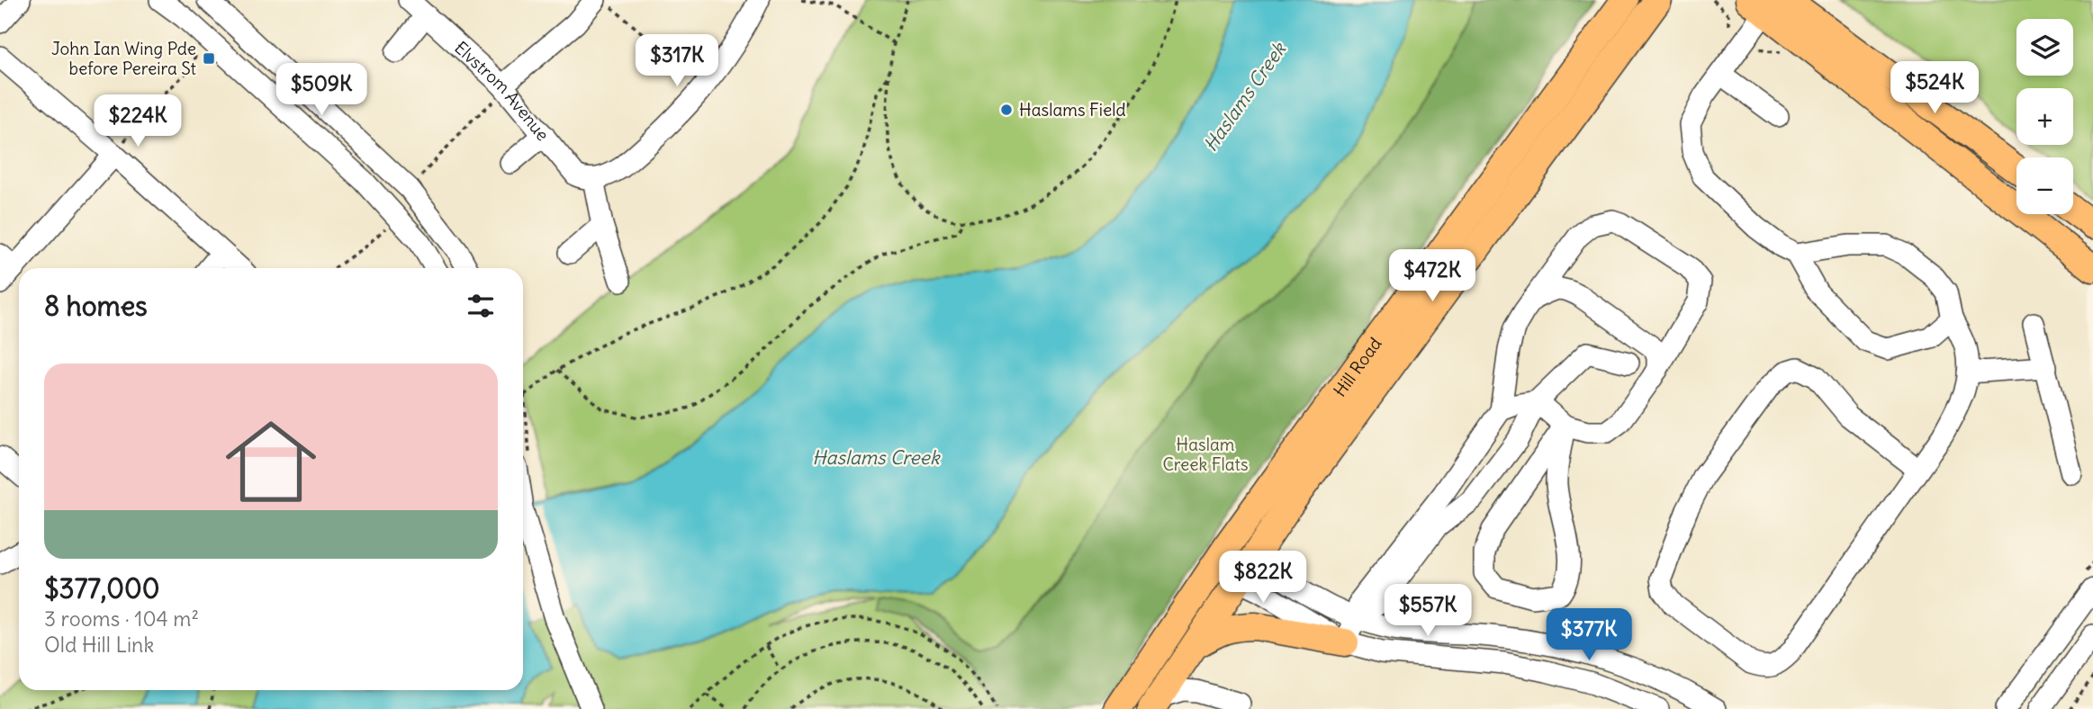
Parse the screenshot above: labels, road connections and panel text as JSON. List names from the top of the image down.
{
  "streets": {
    "main road": ["Hill Road"],
    "street": ["Elvstrom Avenue"]
  },
  "water": ["Haslams Creek"],
  "parks": ["Haslam Creek Flats"],
  "places": {
    "transit": ["John Ian Wing Pde before Pereira St"],
    "other": ["Haslams Field"]
  },
  "page": {
    "map_buttons": ["+", "−"],
    "price": [
      "$317K",
      "$524K",
      "$509K",
      "$224K",
      "$472K",
      "$822K",
      "$557K",
      "$377K"
    ],
    "heading": "8 homes",
    "list": [
      {
        "name": "$377,000",
        "note": "3 rooms · 104 m² · Old Hill Link"
      }
    ]
  }
}
